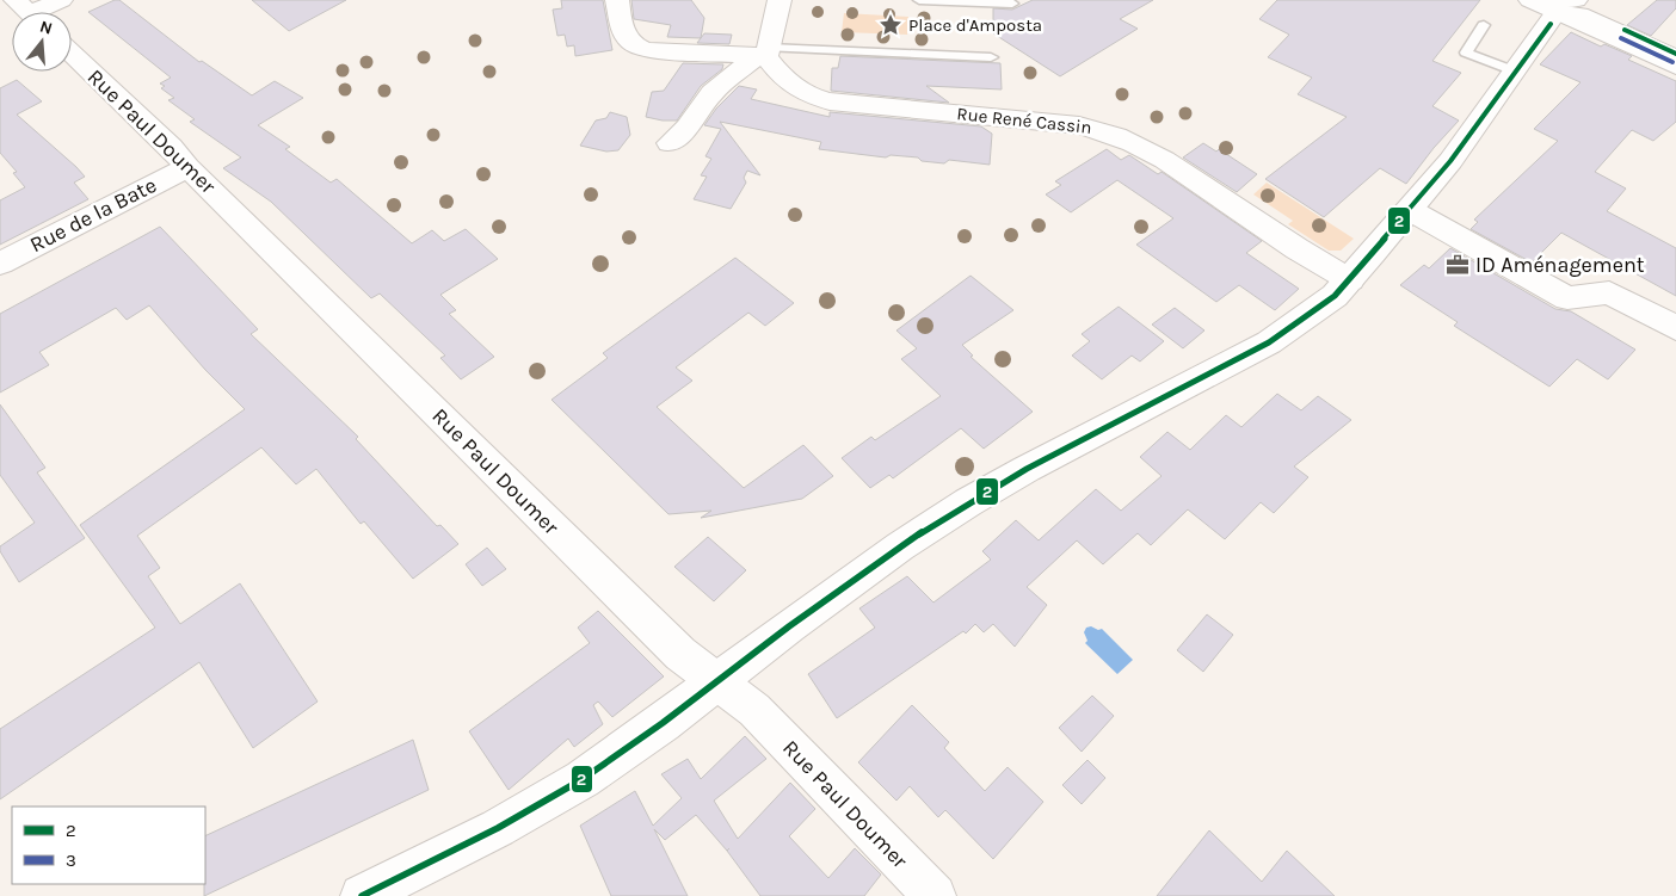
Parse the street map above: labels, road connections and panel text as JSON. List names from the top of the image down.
{
  "streets": {
    "street": ["Rue René Cassin", "Rue Paul Doumer", "Rue de la Bate"]
  },
  "crossings": [
    ["Rue Paul Doumer", "Rue de la Bate"]
  ],
  "places": {
    "place": ["Place d'Amposta"],
    "office": ["ID Aménagement"]
  },
  "lines": ["transit line 2", "transit line 3"],
  "legend": ["2", "3"],
  "north": "top"
}
